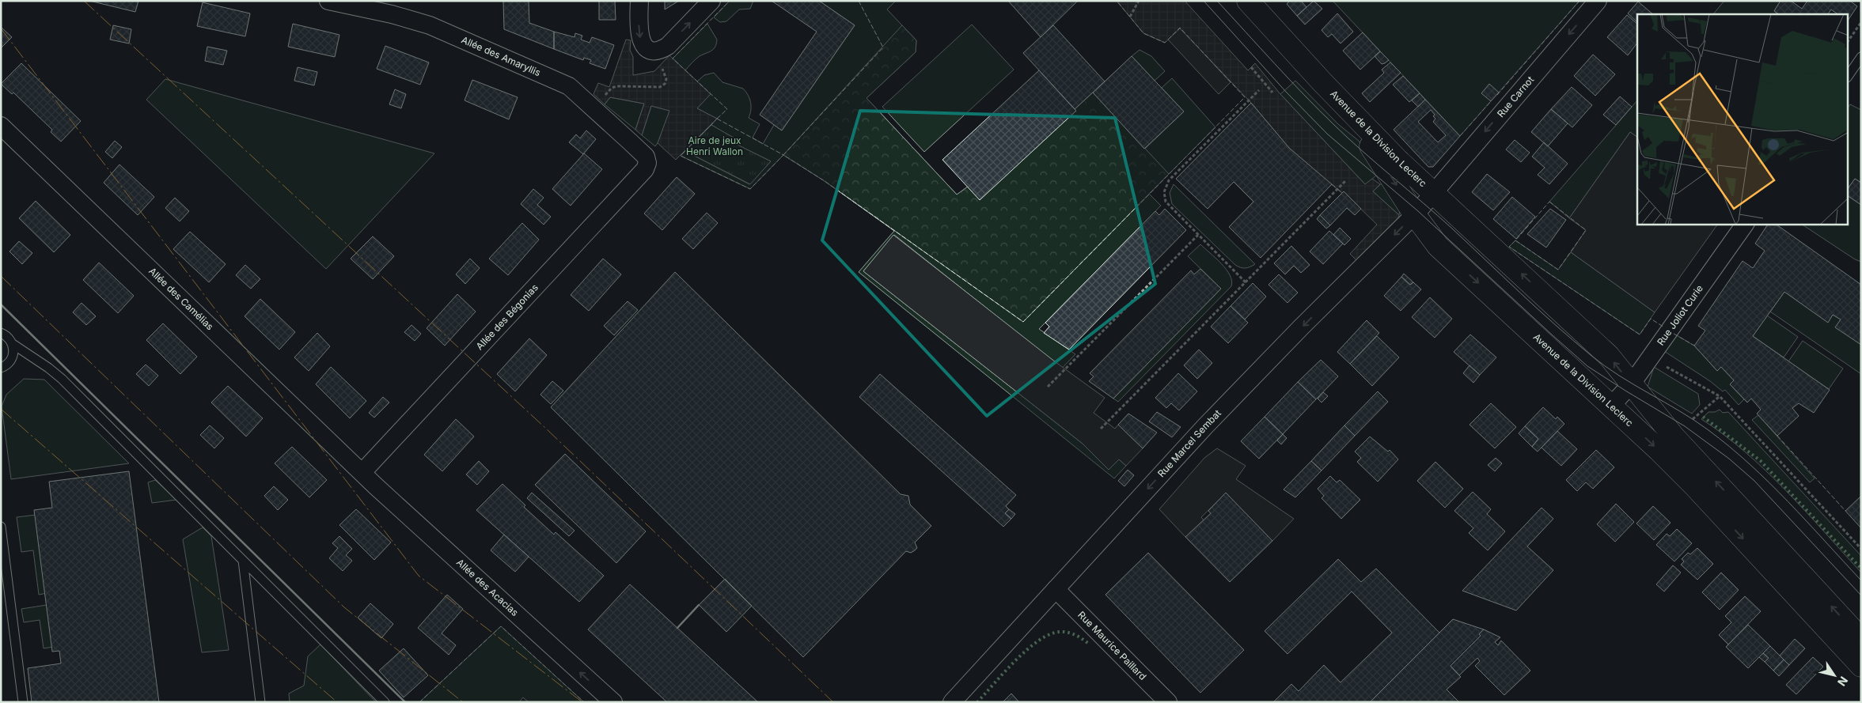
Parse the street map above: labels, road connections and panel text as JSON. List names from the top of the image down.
{
  "streets": {
    "street": [
      "Allée des Amaryllis",
      "Rue Carnot",
      "Avenue de la Division Leclerc",
      "Allée des Camélias",
      "Rue Joliot Curie",
      "Allée des Bégonias",
      "Rue Marcel Sembat",
      "Allée des Acacias",
      "Rue Maurice Paillard"
    ]
  },
  "crossings": [
    ["Allée des Amaryllis", "Allée des Bégonias"],
    ["Rue Carnot", "Avenue de la Division Leclerc"],
    ["Rue Carnot", "Rue Marcel Sembat"],
    ["Avenue de la Division Leclerc", "Rue Joliot Curie"],
    ["Avenue de la Division Leclerc", "Rue Marcel Sembat"],
    ["Allée des Camélias", "Allée des Bégonias"],
    ["Allée des Camélias", "Allée des Acacias"],
    ["Allée des Bégonias", "Allée des Acacias"],
    ["Rue Marcel Sembat", "Rue Maurice Paillard"]
  ],
  "one_way": ["Rue Carnot", "Rue Marcel Sembat", "Allée des Acacias"],
  "parks": ["Aire de jeux Henri Wallon"],
  "north": "bottom right"
}
